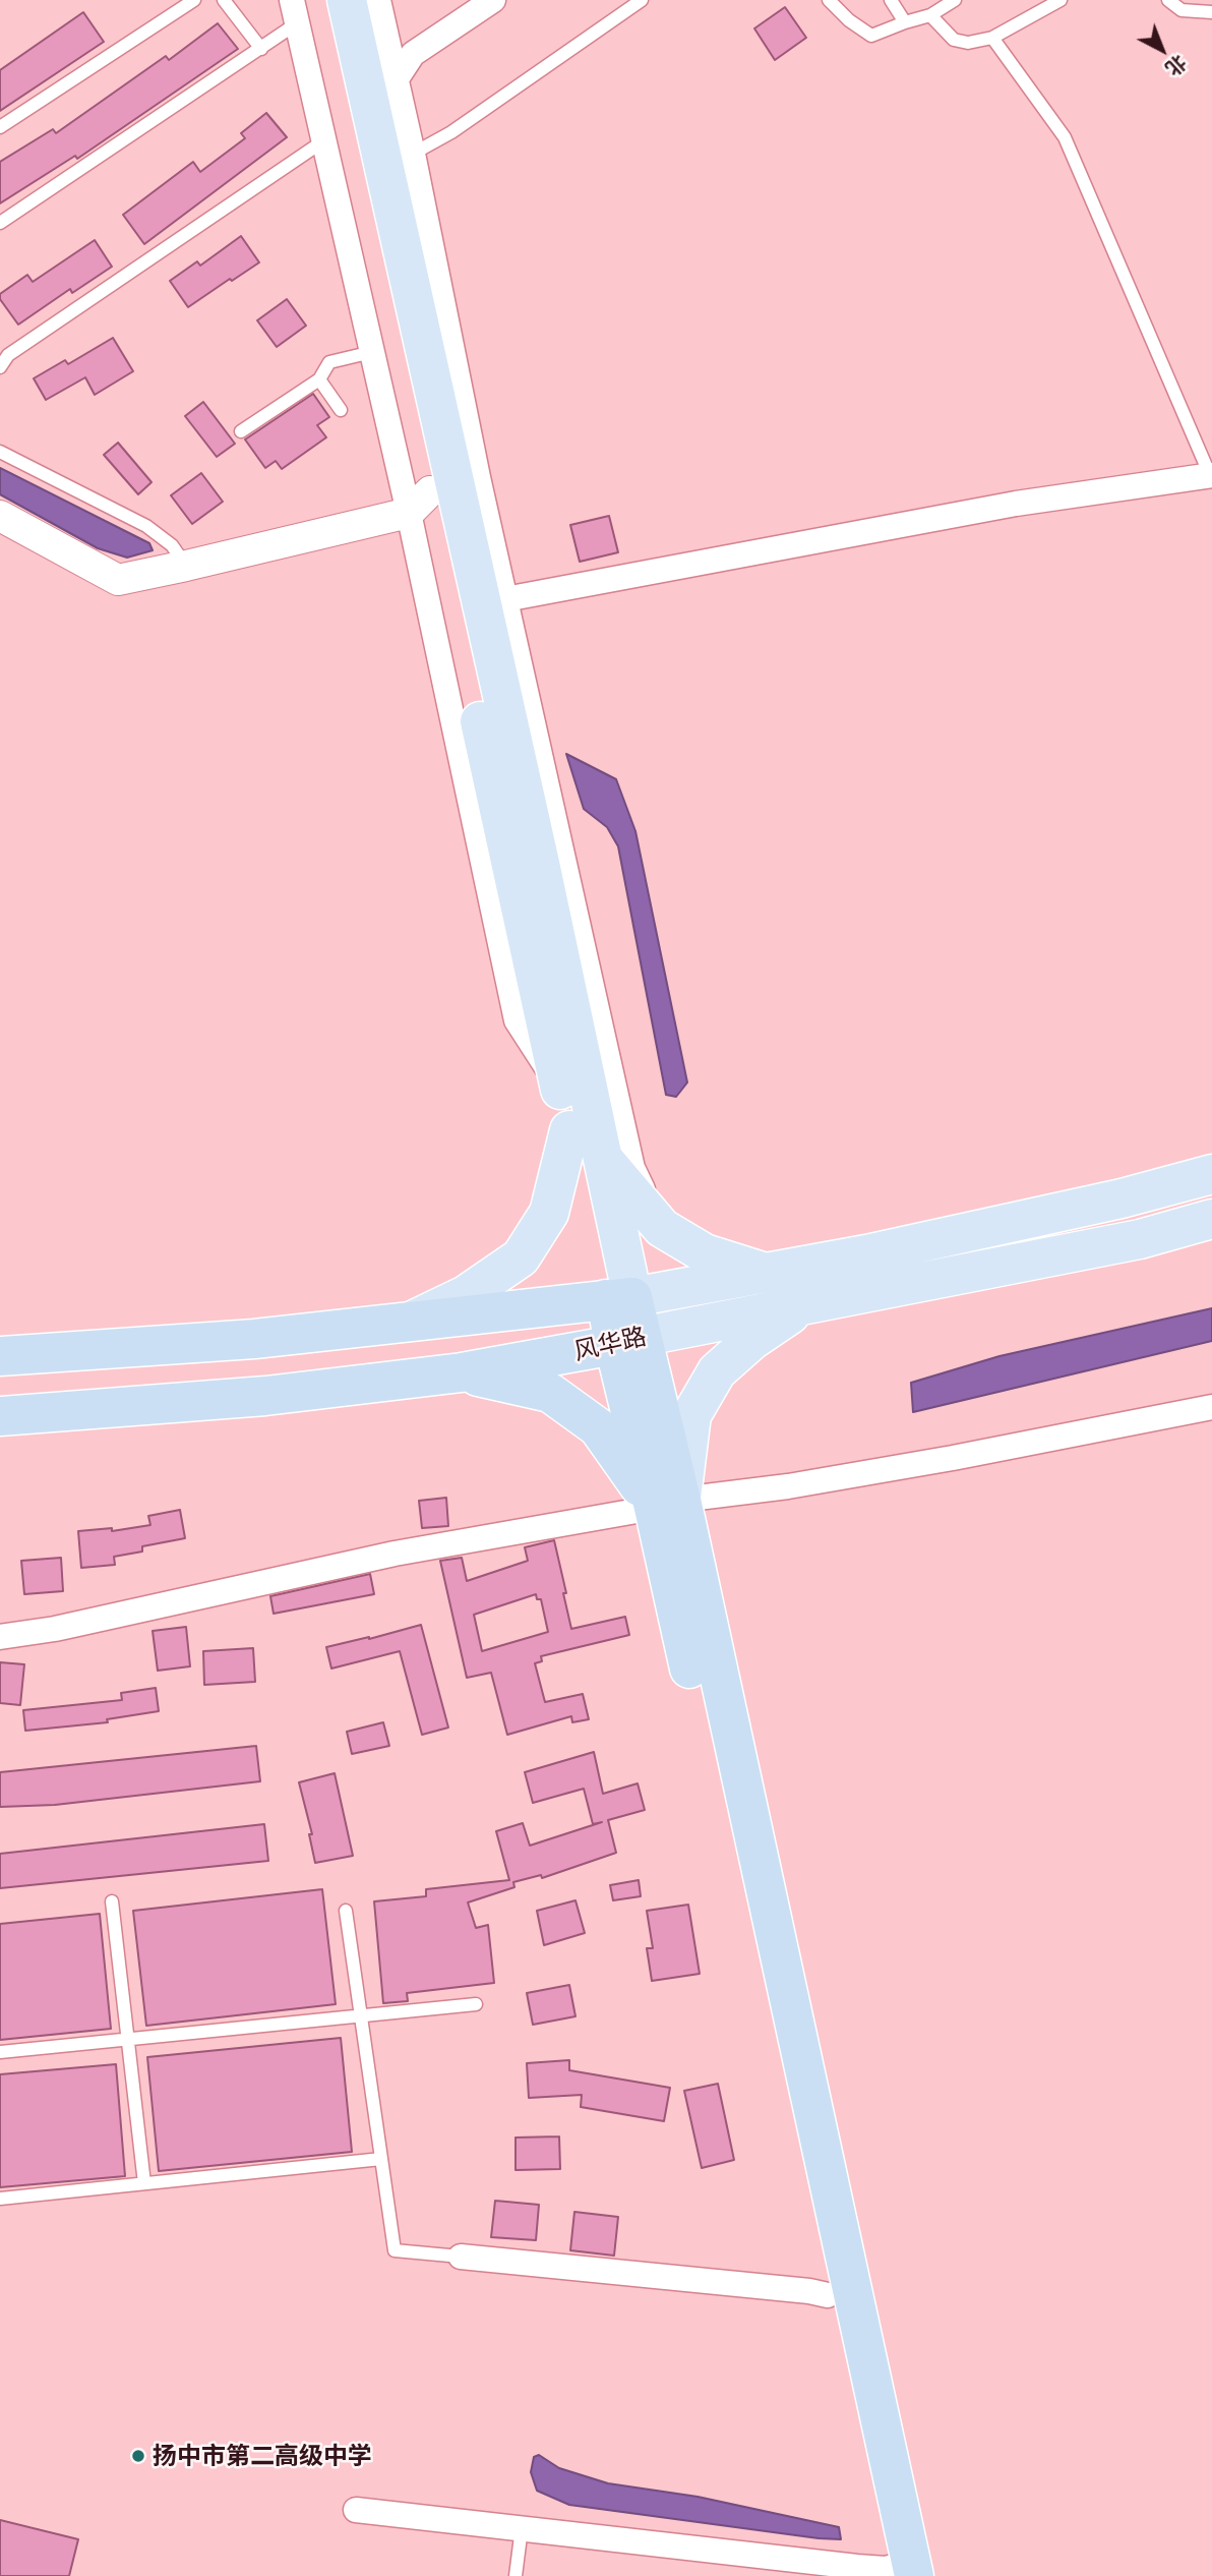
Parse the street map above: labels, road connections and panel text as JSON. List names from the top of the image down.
{
  "streets": {
    "highway": ["风华路"]
  },
  "places": ["扬中市第二高级中学"],
  "north": "bottom right"
}
